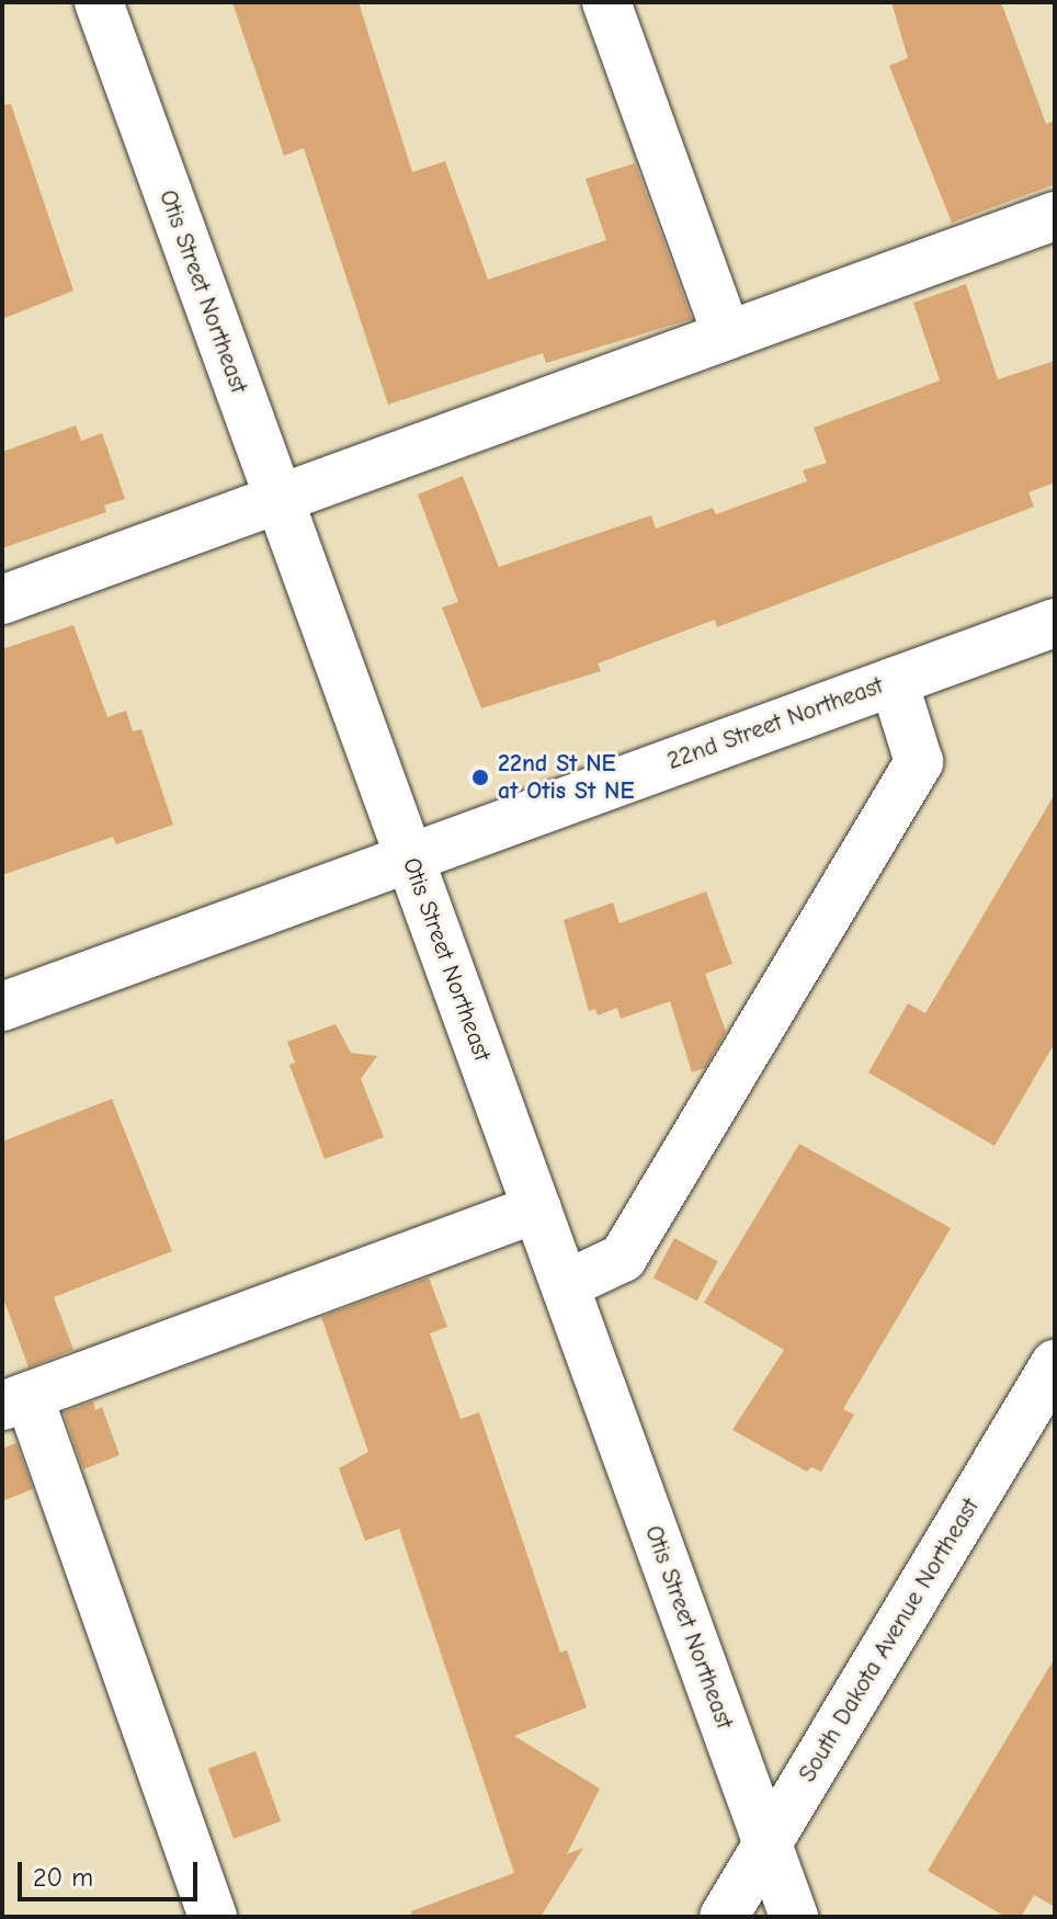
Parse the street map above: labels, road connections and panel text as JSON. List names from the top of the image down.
{
  "streets": {
    "street": ["Otis Street Northeast", "22nd Street Northeast", "South Dakota Avenue Northeast"]
  },
  "crossings": [
    ["Otis Street Northeast", "22nd Street Northeast"],
    ["Otis Street Northeast", "South Dakota Avenue Northeast"]
  ],
  "places": ["22nd St NE at Otis St NE"],
  "scale_bar": "20 m"
}
